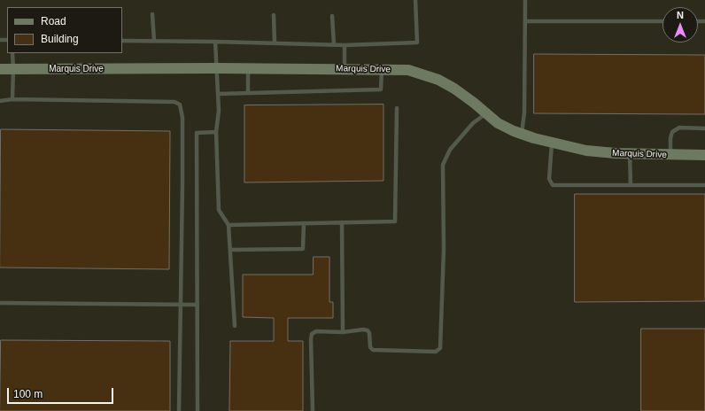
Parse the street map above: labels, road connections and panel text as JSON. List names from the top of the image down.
{
  "streets": {
    "street": ["Marquis Drive"]
  },
  "legend": ["Road", "Building"],
  "scale_bar": "100 m",
  "north": "top"
}
